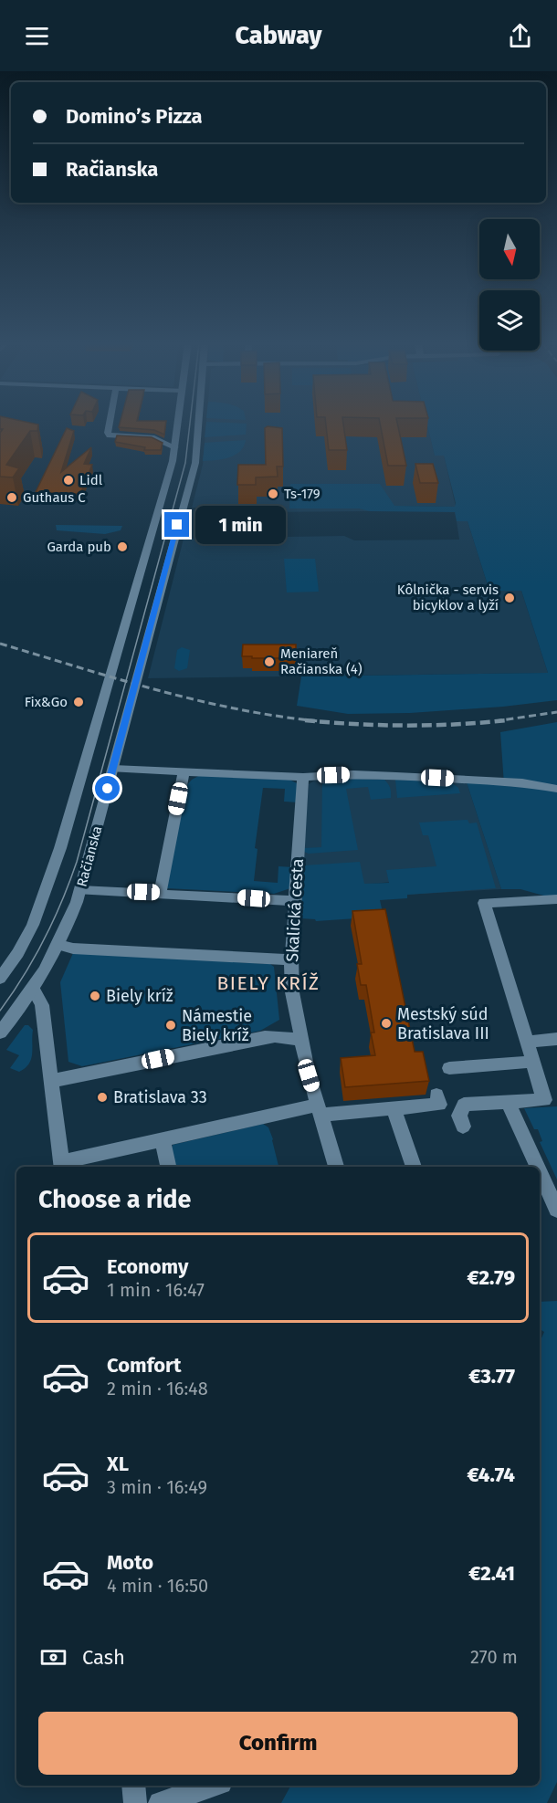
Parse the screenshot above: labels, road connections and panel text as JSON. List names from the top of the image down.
{
  "streets": {
    "street": ["Račianska", "Skalická cesta"]
  },
  "districts": ["BIELY KRÍŽ"],
  "places": [
    "Lidl",
    "Ts-179",
    "Guthaus C",
    "Garda pub",
    "Kôlnička - servis bicyklov a lyží",
    "Meniareň Račianska (4)",
    "Fix&Go",
    "Biely kríž",
    "Mestský súd Bratislava III",
    "Námestie Biely kríž",
    "Bratislava 33"
  ],
  "north": "bottom",
  "page": {
    "header": "Cabway",
    "banner": ["Domino’s Pizza", "Račianska"],
    "bubble": "1 min",
    "heading": "Choose a ride",
    "list": [
      {
        "name": "Economy",
        "note": "1 min · 16:47",
        "value": "€2.79"
      },
      {
        "name": "Comfort",
        "note": "2 min · 16:48",
        "value": "€3.77"
      },
      {
        "name": "XL",
        "note": "3 min · 16:49",
        "value": "€4.74"
      },
      {
        "name": "Moto",
        "note": "4 min · 16:50",
        "value": "€2.41"
      }
    ],
    "pay": ["Cash", "270 m"],
    "buttons": "Confirm"
  }
}
